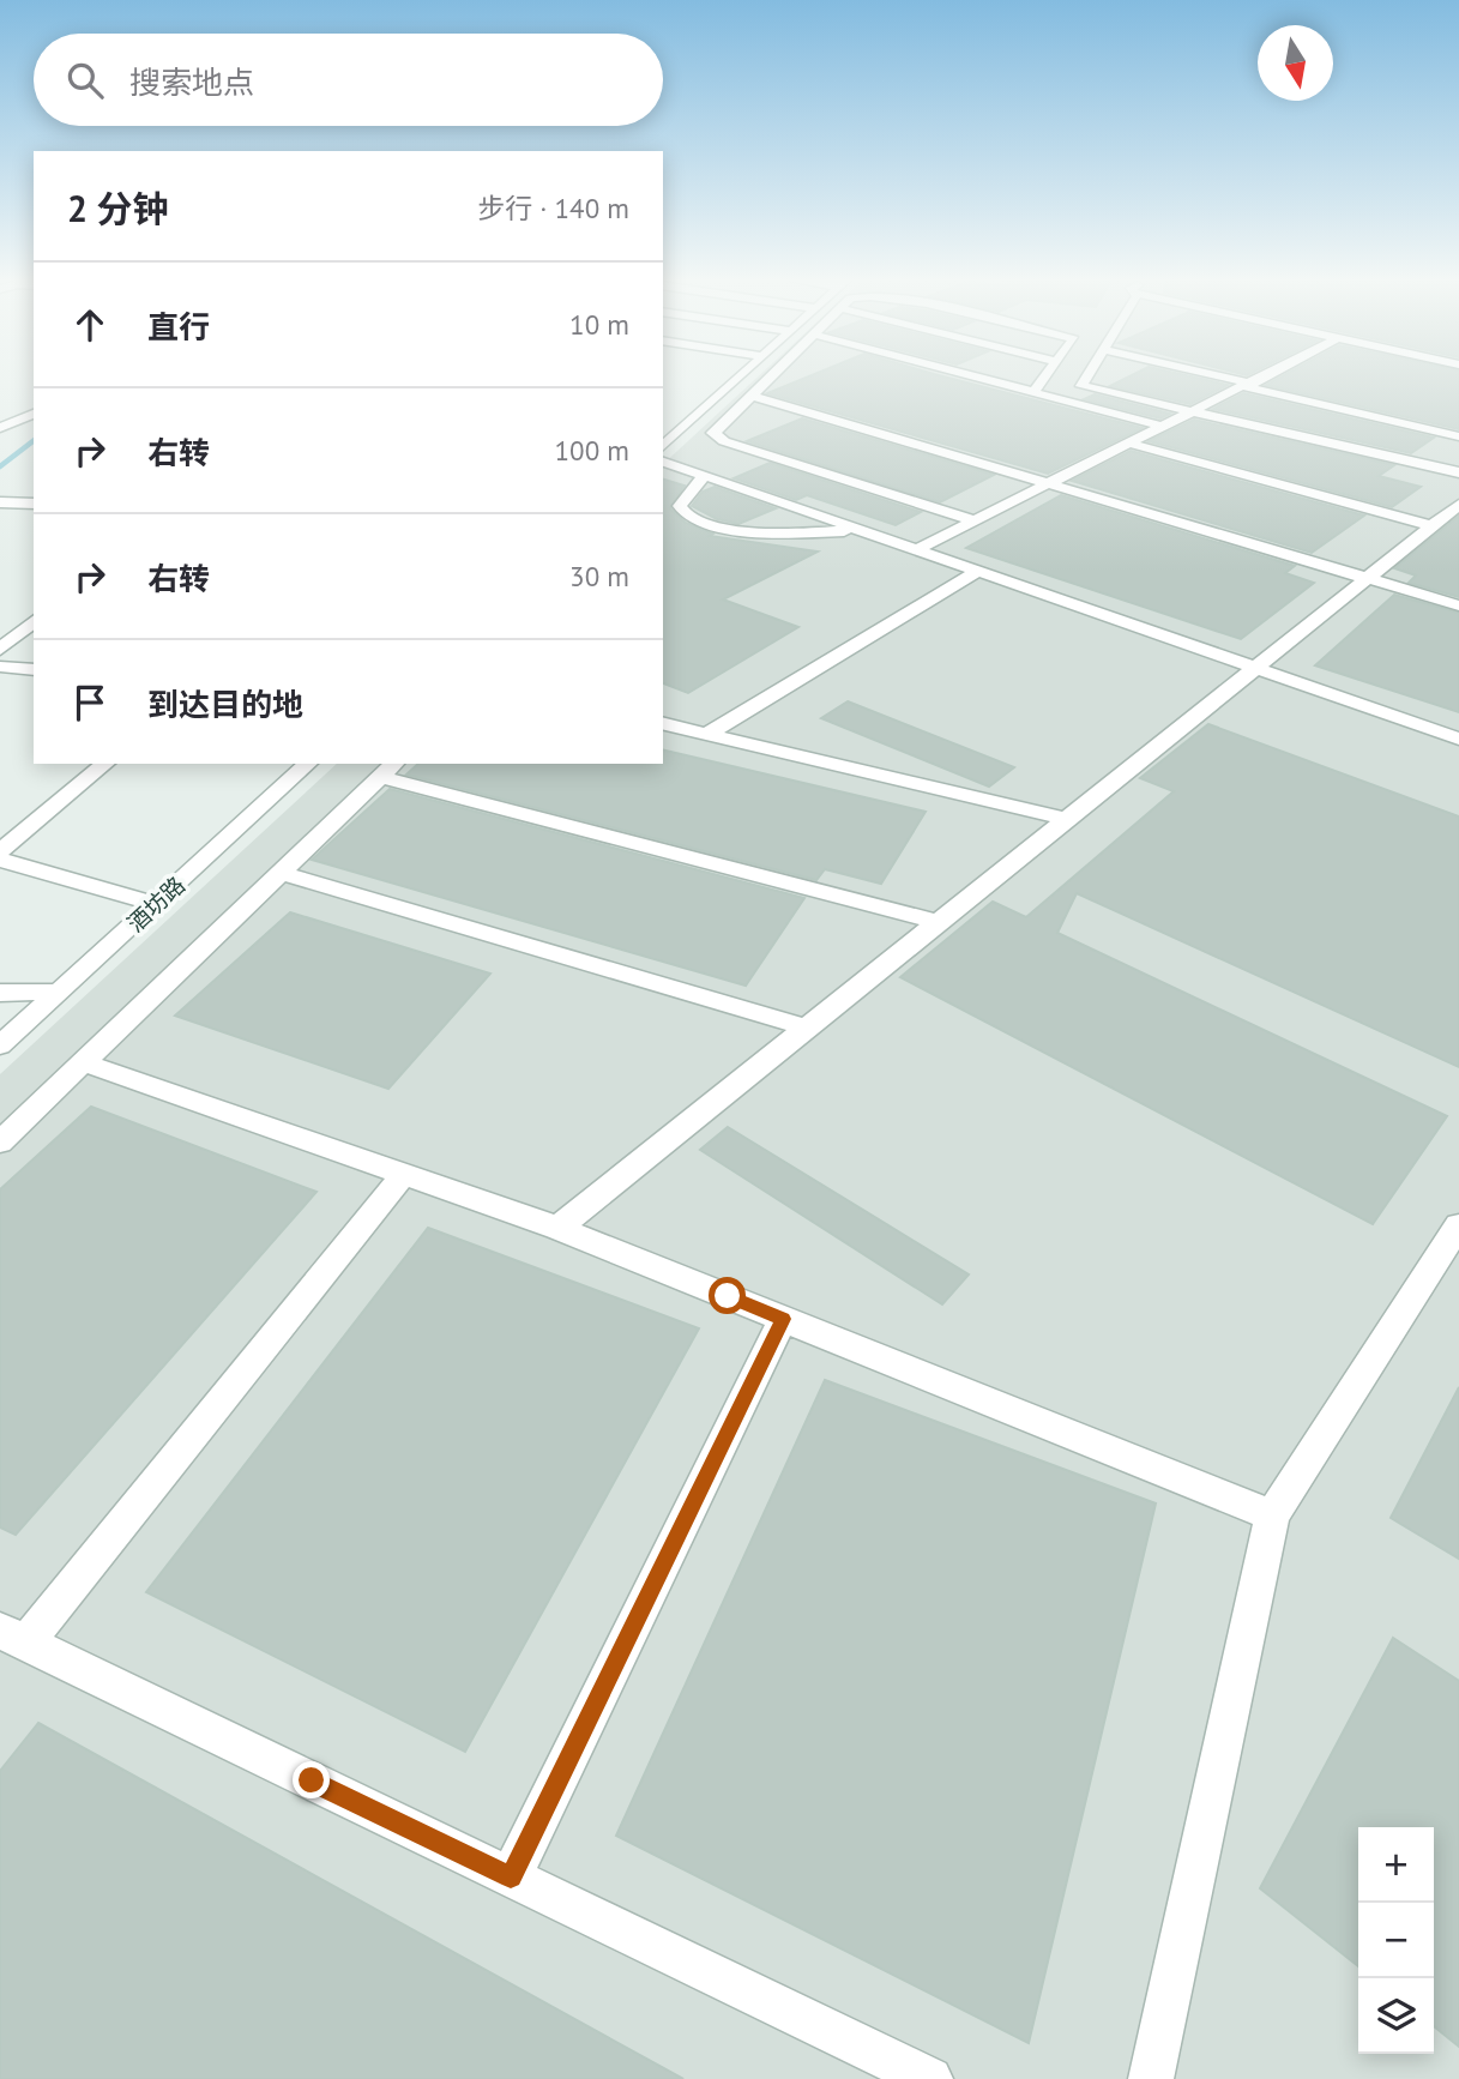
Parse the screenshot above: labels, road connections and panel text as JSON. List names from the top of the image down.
{
  "streets": {
    "street": ["酒坊路"]
  },
  "north": "bottom",
  "page": {
    "search": "搜索地点",
    "heading": ["2 分钟", "步行 · 140 m"],
    "list": [
      ["直行", "10 m"],
      ["右转", "100 m"],
      ["右转", "30 m"],
      "到达目的地"
    ],
    "map_buttons": ["+", "−"]
  }
}
